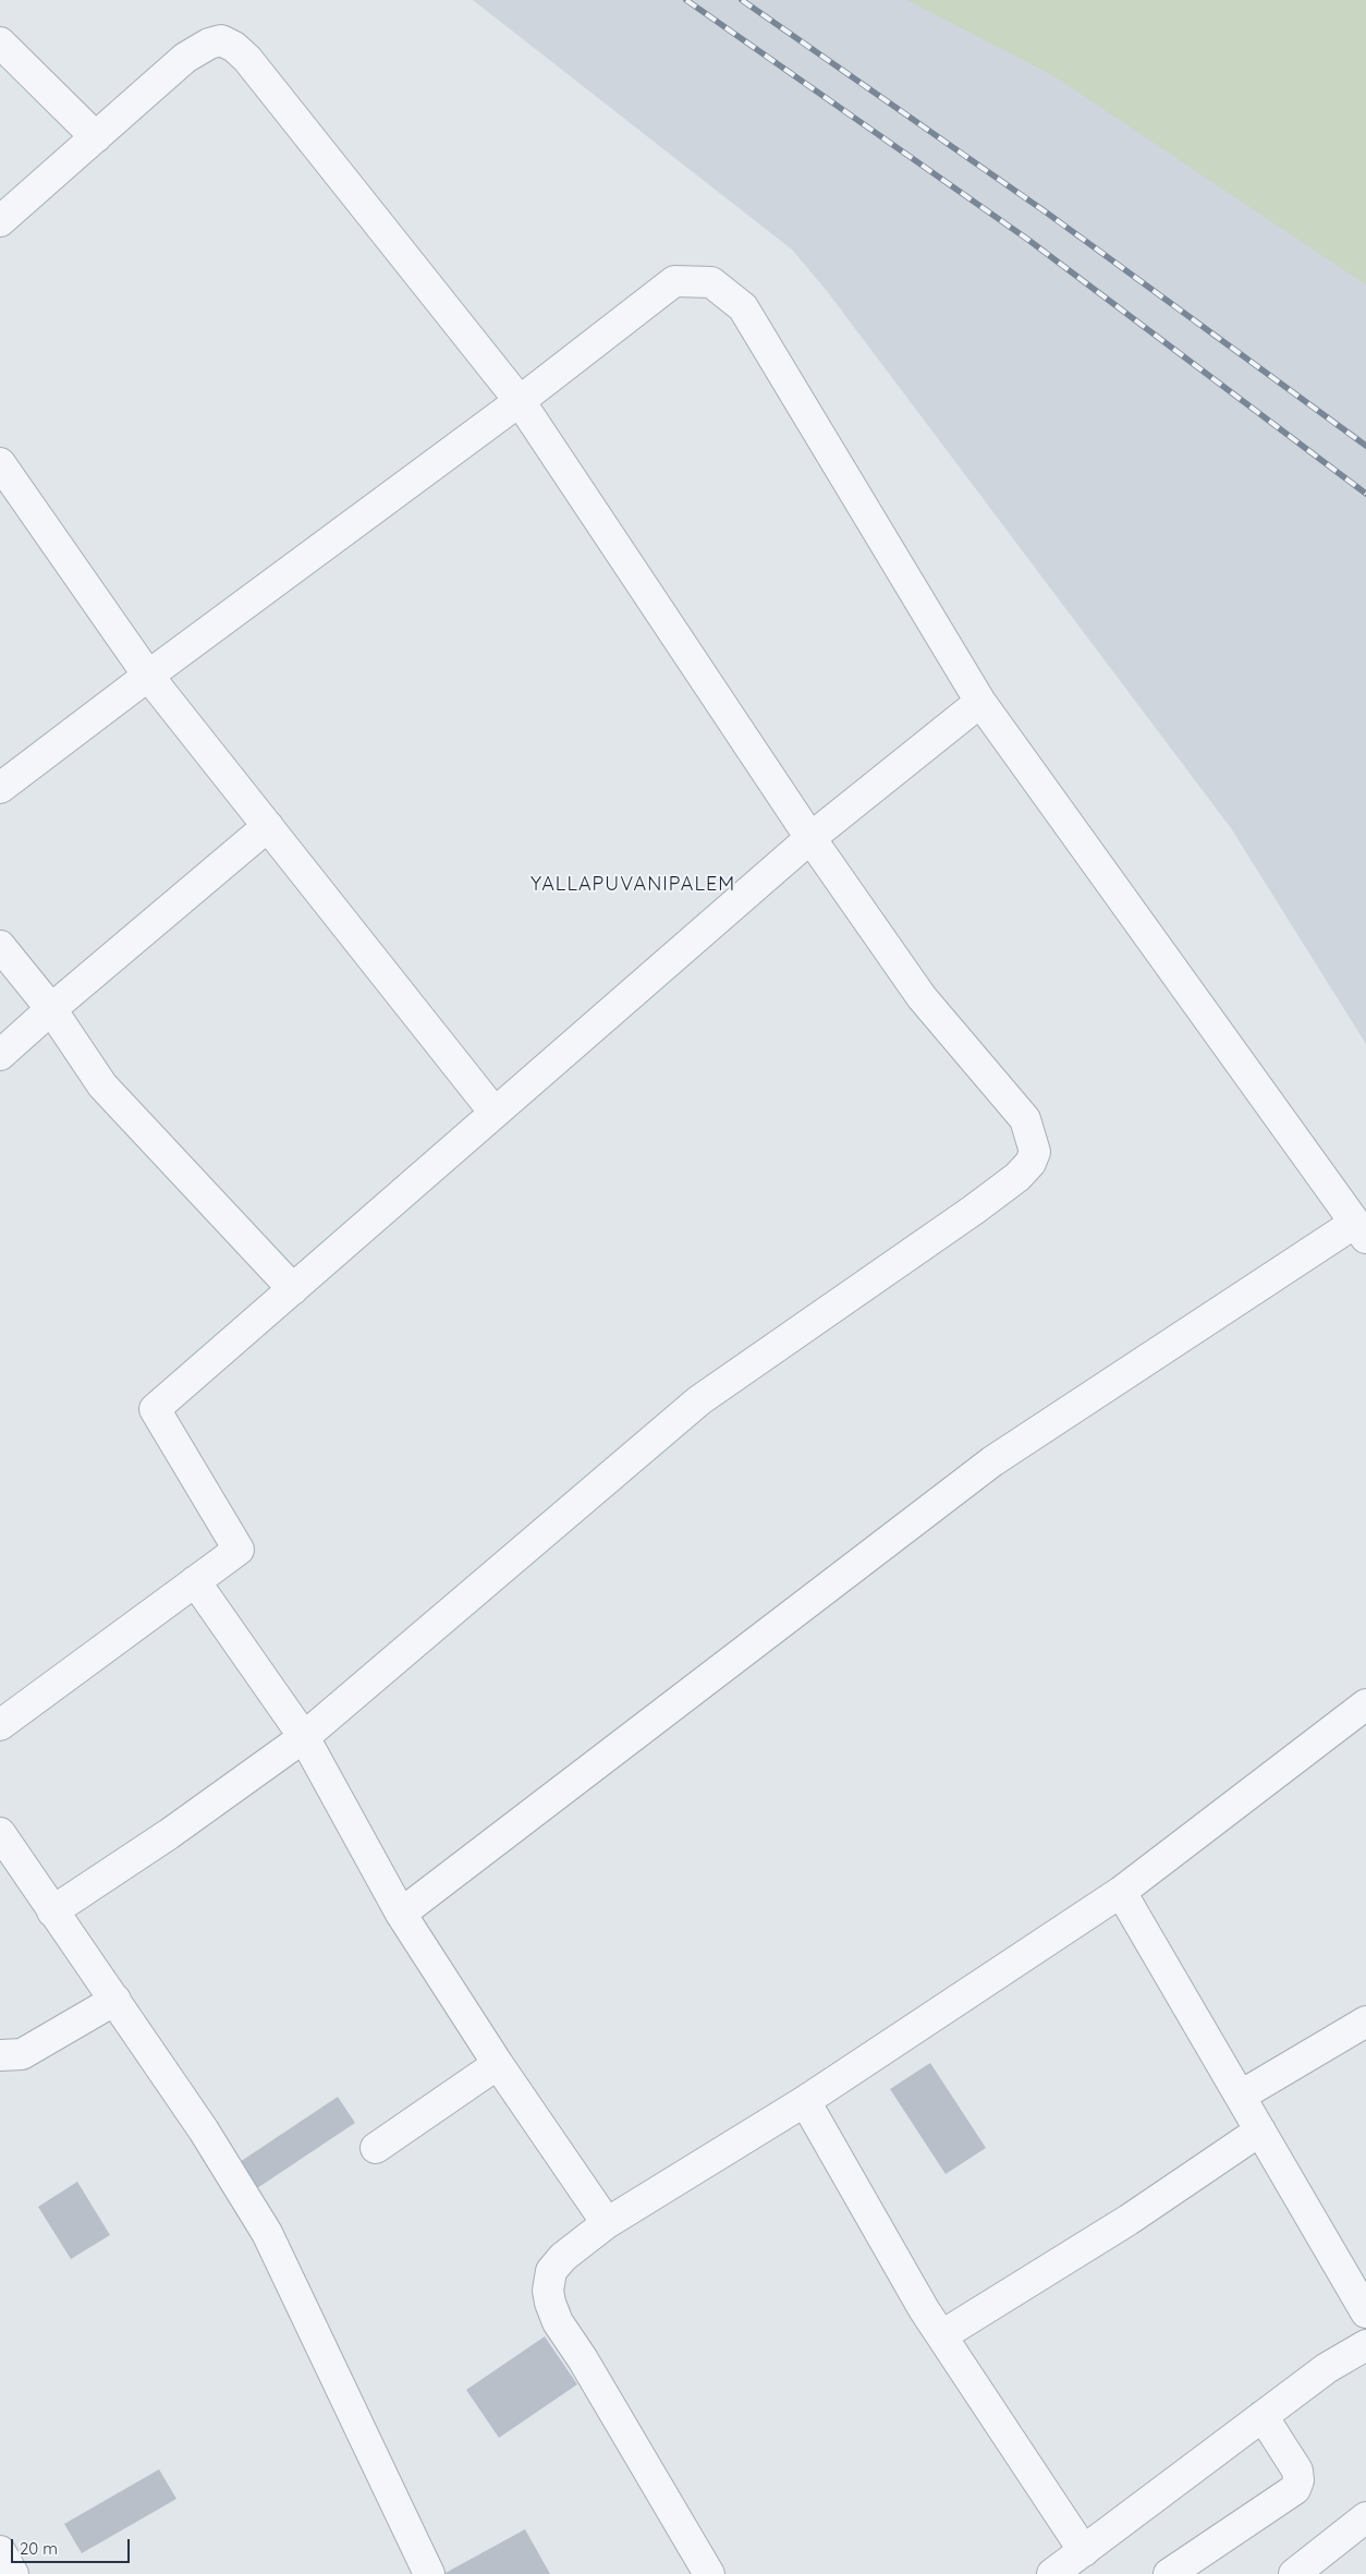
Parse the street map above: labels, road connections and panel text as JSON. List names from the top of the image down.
{
  "districts": ["YALLAPUVANIPALEM"],
  "scale_bar": "20 m"
}
